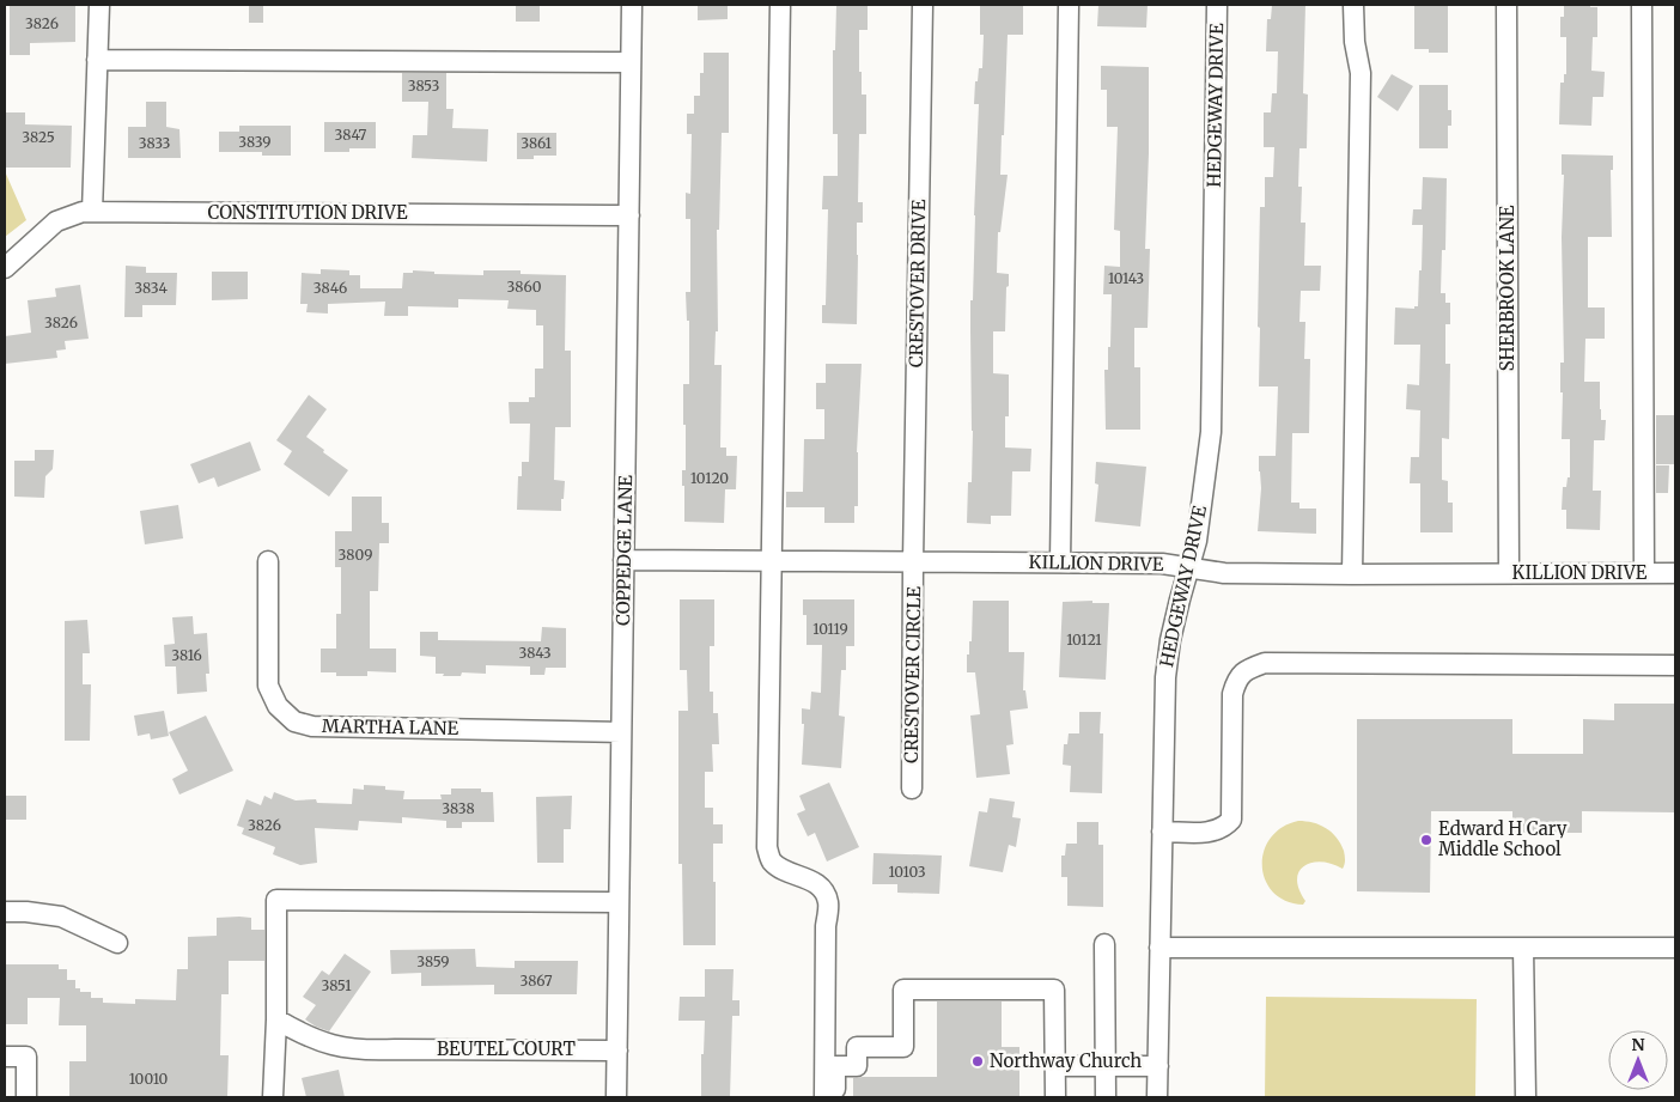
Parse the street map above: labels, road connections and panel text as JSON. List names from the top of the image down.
{
  "streets": {
    "street": [
      "HEDGEWAY DRIVE",
      "CONSTITUTION DRIVE",
      "CRESTOVER DRIVE",
      "SHERBROOK LANE",
      "COPPEDGE LANE",
      "KILLION DRIVE",
      "CRESTOVER CIRCLE",
      "MARTHA LANE",
      "BEUTEL COURT"
    ]
  },
  "crossings": [
    ["HEDGEWAY DRIVE", "KILLION DRIVE"],
    ["CONSTITUTION DRIVE", "COPPEDGE LANE"],
    ["CRESTOVER DRIVE", "KILLION DRIVE"],
    ["CRESTOVER DRIVE", "CRESTOVER CIRCLE"],
    ["SHERBROOK LANE", "KILLION DRIVE"],
    ["COPPEDGE LANE", "KILLION DRIVE"],
    ["COPPEDGE LANE", "MARTHA LANE"],
    ["COPPEDGE LANE", "BEUTEL COURT"],
    ["KILLION DRIVE", "CRESTOVER CIRCLE"]
  ],
  "places": ["Edward H Cary Middle School", "Northway Church"],
  "house_numbers": [
    "3826",
    "3853",
    "3847",
    "3825",
    "3839",
    "3833",
    "3861",
    "10143",
    "3860",
    "3834",
    "3846",
    "3826",
    "10120",
    "3809",
    "10119",
    "10121",
    "3843",
    "3816",
    "3838",
    "3826",
    "10103",
    "3859",
    "3867",
    "3851",
    "10010"
  ],
  "north": "top"
}
